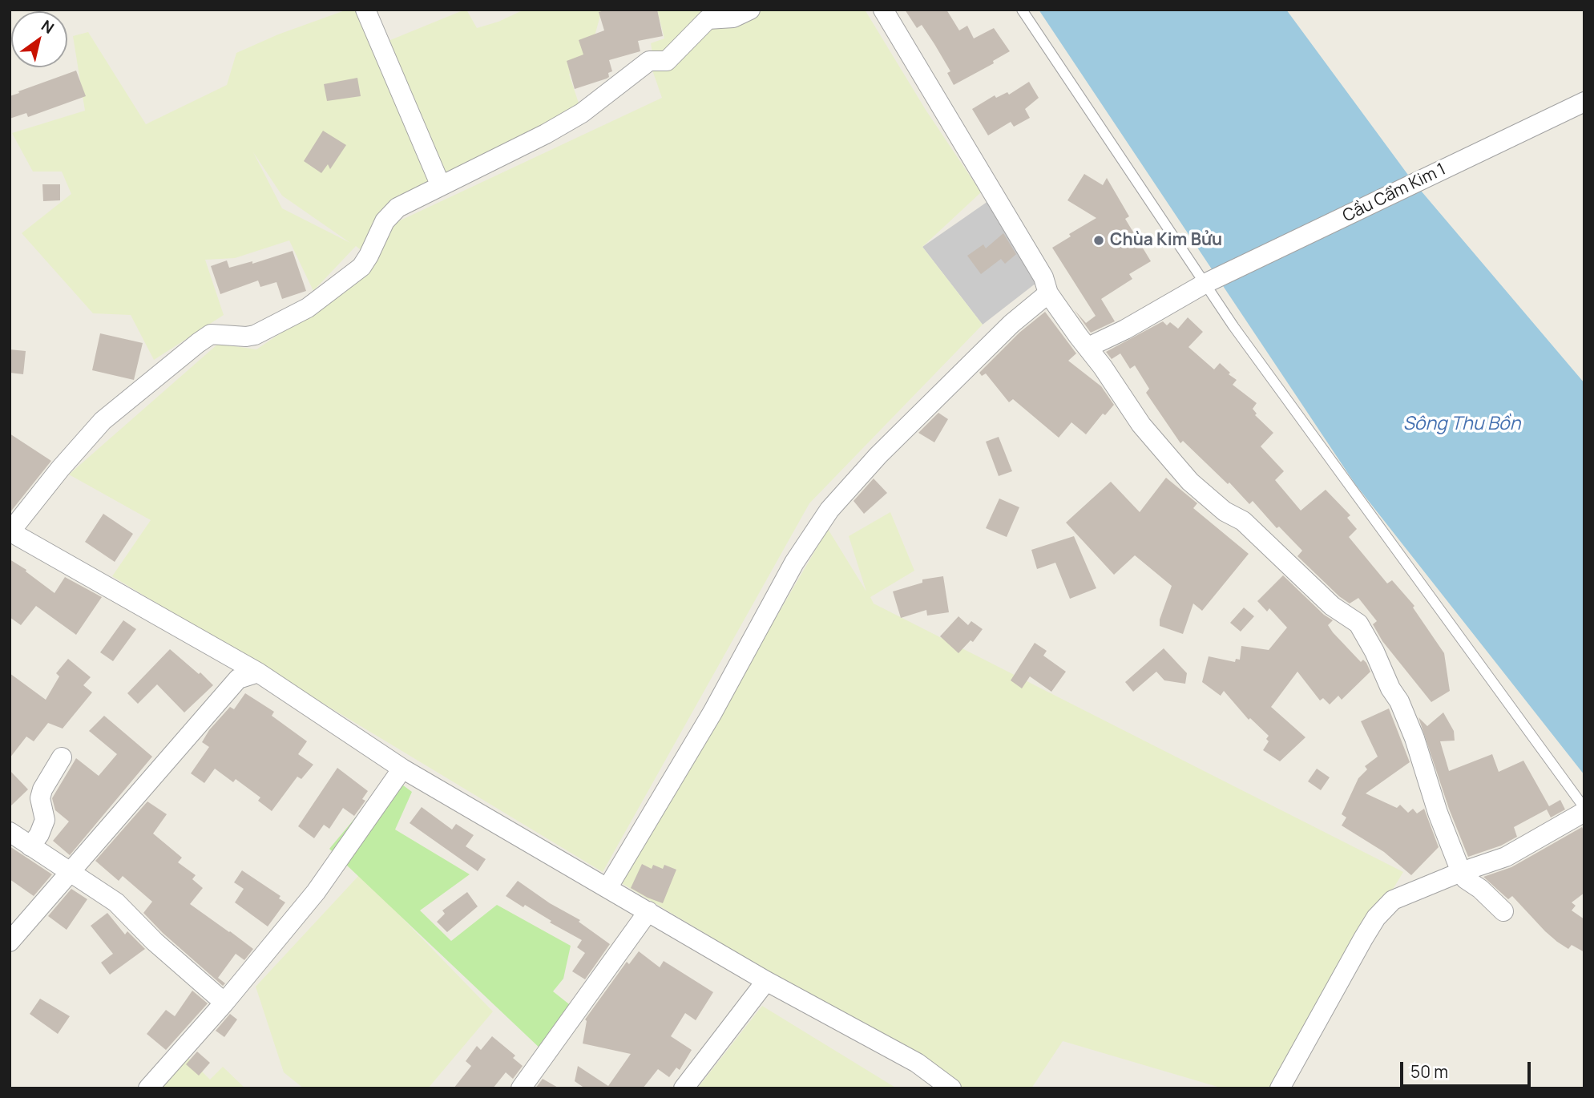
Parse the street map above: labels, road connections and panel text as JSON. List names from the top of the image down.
{
  "streets": {
    "street": ["Cầu Cẩm Kim 1"]
  },
  "water": ["Sông Thu Bồn"],
  "places": ["Chùa Kim Bửu"],
  "scale_bar": "50 m",
  "north": "top right"
}
